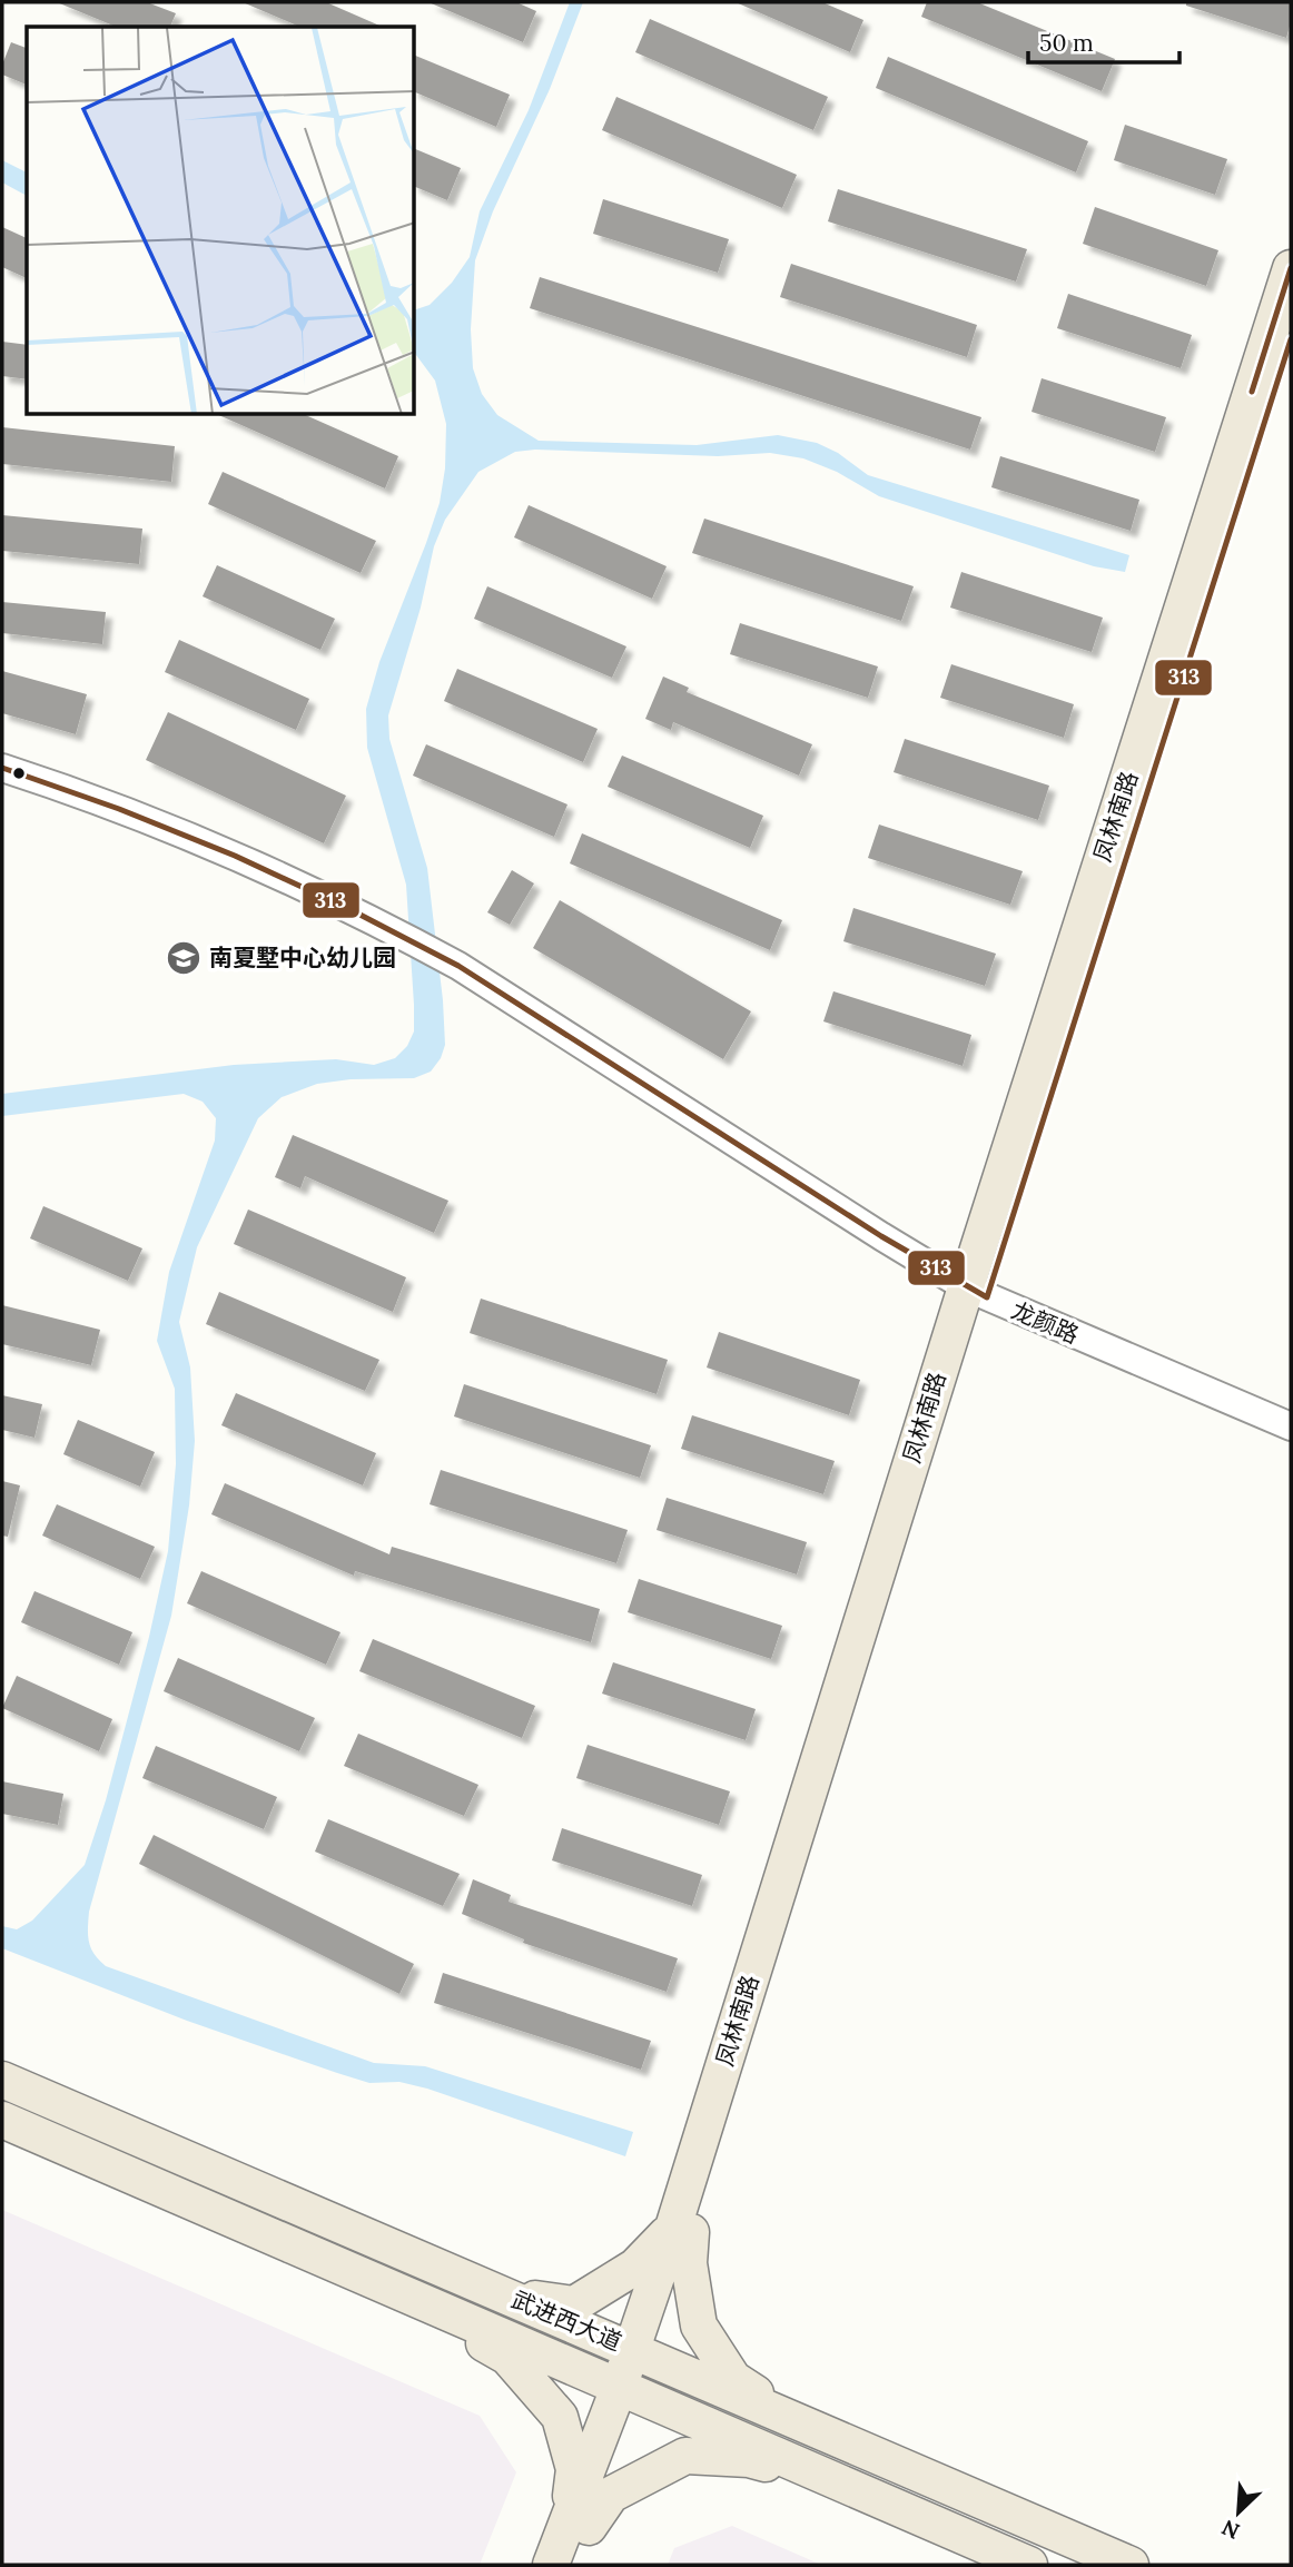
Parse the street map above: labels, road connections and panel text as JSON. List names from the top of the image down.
{
  "streets": {
    "main road": ["凤林南路", "武进西大道"],
    "street": ["龙颜路"]
  },
  "crossings": [
    ["凤林南路", "龙颜路"],
    ["凤林南路", "武进西大道"]
  ],
  "places": {
    "school or university": ["南夏墅中心幼儿园"]
  },
  "lines": ["transit line 313"],
  "scale_bar": "50 m",
  "north": "bottom left"
}
